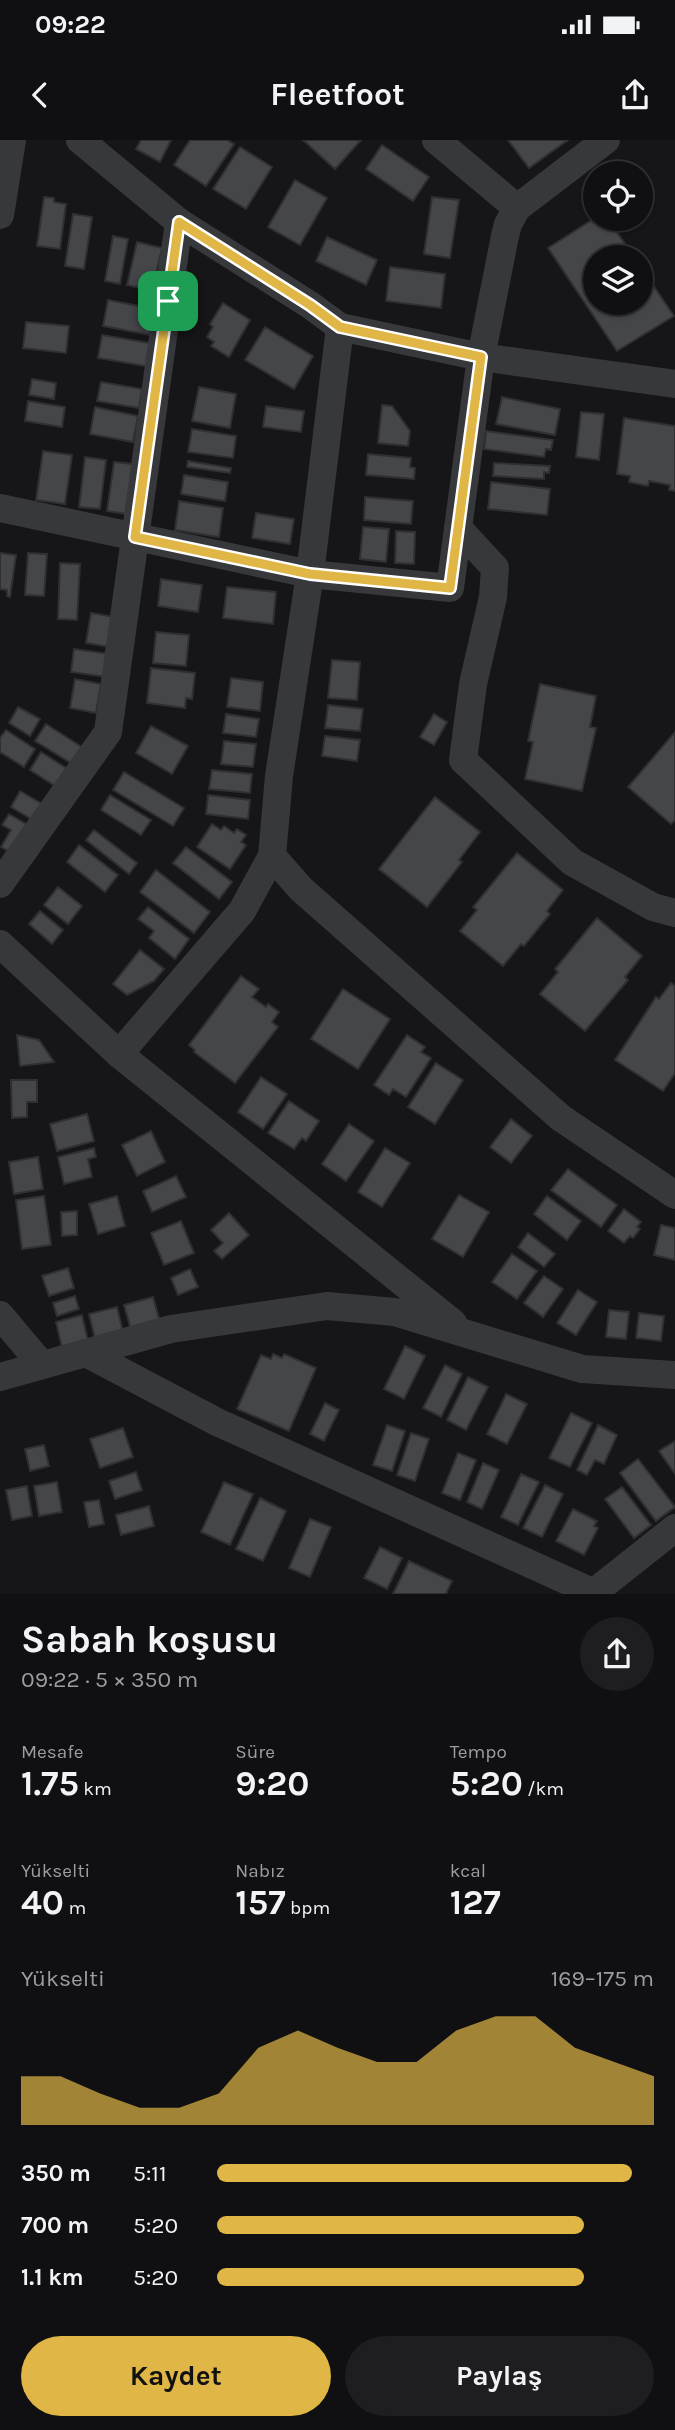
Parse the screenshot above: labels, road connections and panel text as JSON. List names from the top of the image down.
{
  "page": {
    "status": "09:22",
    "header": "Fleetfoot",
    "heading": ["Sabah koşusu", "09:22 · 5 × 350 m"],
    "stats": [
      ["Mesafe", "1.75 km"],
      ["Süre", "9:20"],
      ["Tempo", "5:20 /km"],
      ["Yükselti", "40 m"],
      ["Nabız", "157 bpm"],
      ["kcal", "127"]
    ],
    "chart": ["Yükselti", "169–175 m"],
    "list": [
      {
        "name": "350 m",
        "note": "5:11"
      },
      {
        "name": "700 m",
        "note": "5:20"
      },
      {
        "name": "1.1 km",
        "note": "5:20"
      }
    ],
    "buttons": ["Kaydet", "Paylaş"]
  }
}
